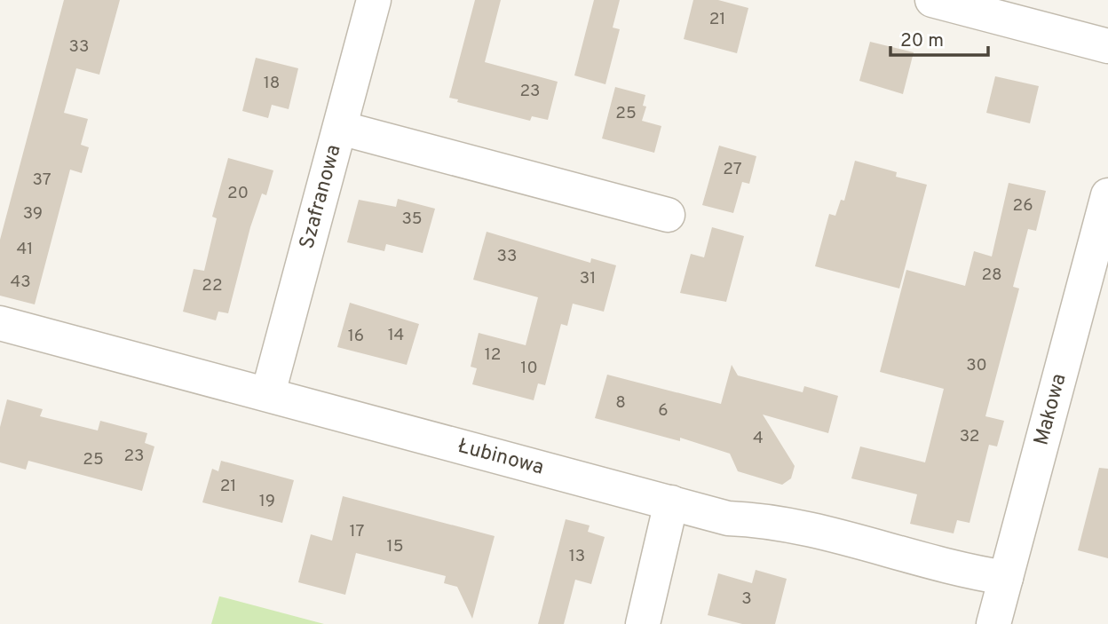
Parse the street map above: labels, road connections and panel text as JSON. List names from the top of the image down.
{
  "streets": {
    "street": ["Szafranowa", "Makowa", "Łubinowa"]
  },
  "crossings": [
    ["Szafranowa", "Łubinowa"],
    ["Makowa", "Łubinowa"]
  ],
  "house_numbers": [
    "21",
    "33",
    "18",
    "23",
    "25",
    "27",
    "37",
    "20",
    "26",
    "39",
    "35",
    "41",
    "33",
    "28",
    "31",
    "43",
    "22",
    "14",
    "16",
    "12",
    "30",
    "10",
    "8",
    "6",
    "32",
    "4",
    "23",
    "25",
    "21",
    "19",
    "17",
    "15",
    "13",
    "3"
  ],
  "scale_bar": "20 m"
}
